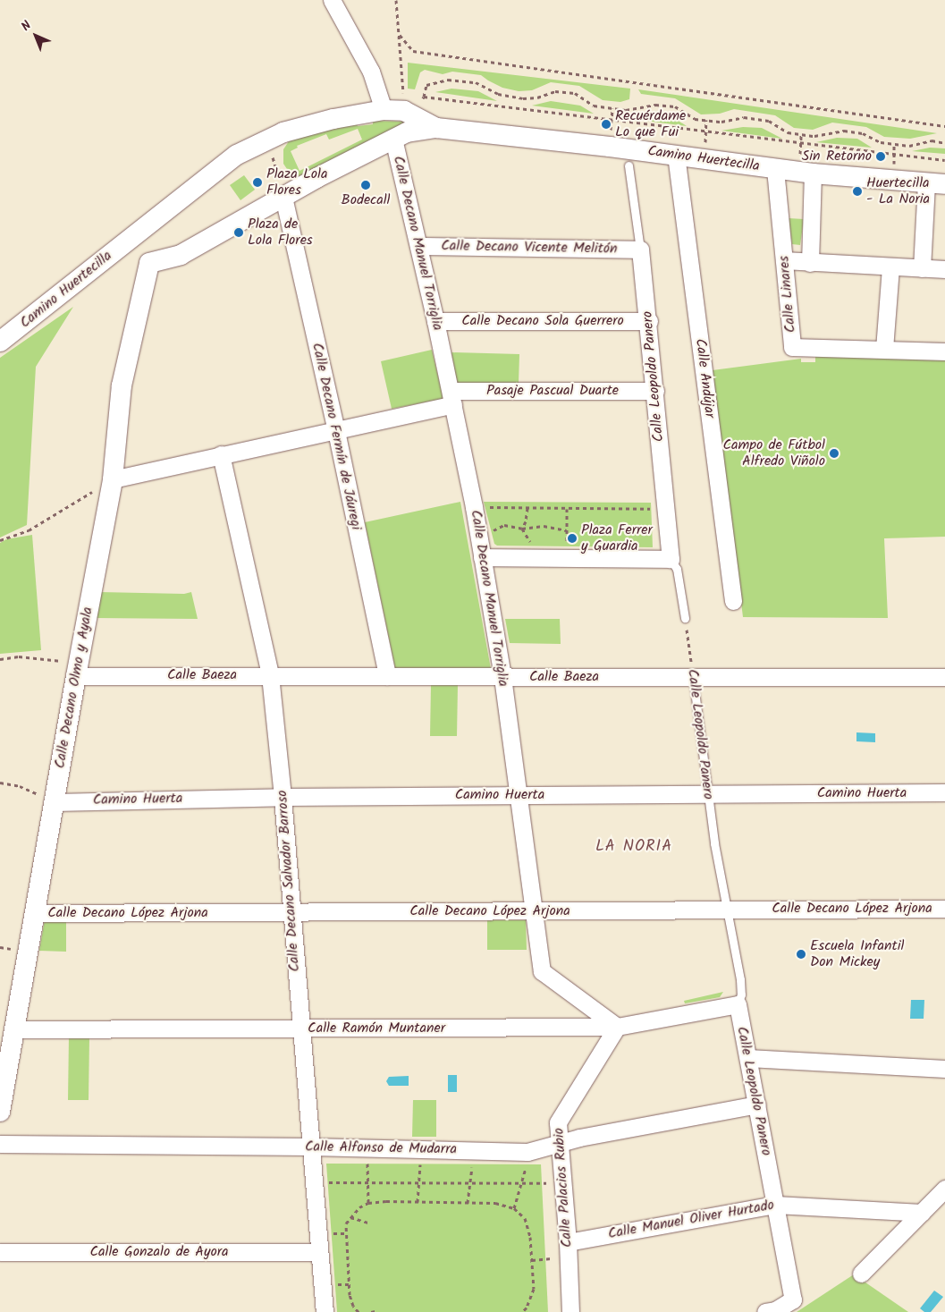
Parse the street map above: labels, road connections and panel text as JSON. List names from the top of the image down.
{
  "streets": {
    "street": [
      "Camino Huertecilla",
      "Calle Decano Manuel Torriglia",
      "Calle Decano Vicente Melitón",
      "Calle Linares",
      "Calle Decano Sola Guerrero",
      "Calle Leopoldo Panero",
      "Calle Andújar",
      "Pasaje Pascual Duarte",
      "Calle Decano Fermín de Jáuregi",
      "Calle Baeza",
      "Calle Decano Olmo y Ayala",
      "Camino Huerta",
      "Calle Decano Salvador Barroso",
      "Calle Decano López Arjona",
      "Calle Ramón Muntaner",
      "Calle Alfonso de Mudarra",
      "Calle Palacios Rubio",
      "Calle Manuel Oliver Hurtado",
      "Calle Gonzalo de Ayora"
    ]
  },
  "crossings": [
    ["Camino Huertecilla", "Calle Linares"],
    ["Camino Huertecilla", "Calle Andújar"],
    ["Calle Decano Manuel Torriglia", "Calle Decano Vicente Melitón"],
    ["Calle Decano Manuel Torriglia", "Calle Decano Sola Guerrero"],
    ["Calle Decano Manuel Torriglia", "Pasaje Pascual Duarte"],
    ["Calle Decano Manuel Torriglia", "Calle Baeza"],
    ["Calle Decano Manuel Torriglia", "Camino Huerta"],
    ["Calle Decano Manuel Torriglia", "Calle Decano López Arjona"],
    ["Calle Decano Manuel Torriglia", "Calle Ramón Muntaner"],
    ["Calle Decano Manuel Torriglia", "Calle Palacios Rubio"],
    ["Calle Decano Vicente Melitón", "Calle Leopoldo Panero"],
    ["Calle Decano Sola Guerrero", "Calle Leopoldo Panero"],
    ["Calle Leopoldo Panero", "Pasaje Pascual Duarte"],
    ["Calle Leopoldo Panero", "Calle Baeza"],
    ["Calle Leopoldo Panero", "Camino Huerta"],
    ["Calle Leopoldo Panero", "Calle Decano López Arjona"],
    ["Calle Leopoldo Panero", "Calle Ramón Muntaner"],
    ["Calle Leopoldo Panero", "Calle Alfonso de Mudarra"],
    ["Calle Leopoldo Panero", "Calle Manuel Oliver Hurtado"],
    ["Pasaje Pascual Duarte", "Calle Decano Fermín de Jáuregi"],
    ["Pasaje Pascual Duarte", "Calle Decano Olmo y Ayala"],
    ["Pasaje Pascual Duarte", "Calle Decano Salvador Barroso"],
    ["Calle Decano Fermín de Jáuregi", "Calle Baeza"],
    ["Calle Baeza", "Calle Decano Olmo y Ayala"],
    ["Calle Baeza", "Calle Decano Salvador Barroso"],
    ["Calle Decano Olmo y Ayala", "Camino Huerta"],
    ["Calle Decano Olmo y Ayala", "Calle Decano López Arjona"],
    ["Calle Decano Olmo y Ayala", "Calle Ramón Muntaner"],
    ["Camino Huerta", "Calle Decano Salvador Barroso"],
    ["Calle Decano Salvador Barroso", "Calle Decano López Arjona"],
    ["Calle Decano Salvador Barroso", "Calle Ramón Muntaner"],
    ["Calle Decano Salvador Barroso", "Calle Alfonso de Mudarra"],
    ["Calle Decano Salvador Barroso", "Calle Gonzalo de Ayora"],
    ["Calle Ramón Muntaner", "Calle Palacios Rubio"],
    ["Calle Alfonso de Mudarra", "Calle Palacios Rubio"],
    ["Calle Palacios Rubio", "Calle Manuel Oliver Hurtado"]
  ],
  "districts": ["LA NORIA"],
  "places": [
    "Recuérdame Lo que Fui",
    "Sin Retorno",
    "Plaza Lola Flores",
    "Bodecall",
    "Huertecilla - La Noria",
    "Plaza de Lola Flores",
    "Campo de Fútbol Alfredo Viñolo",
    "Plaza Ferrer y Guardia",
    "Escuela Infantil Don Mickey"
  ],
  "north": "top left"
}
